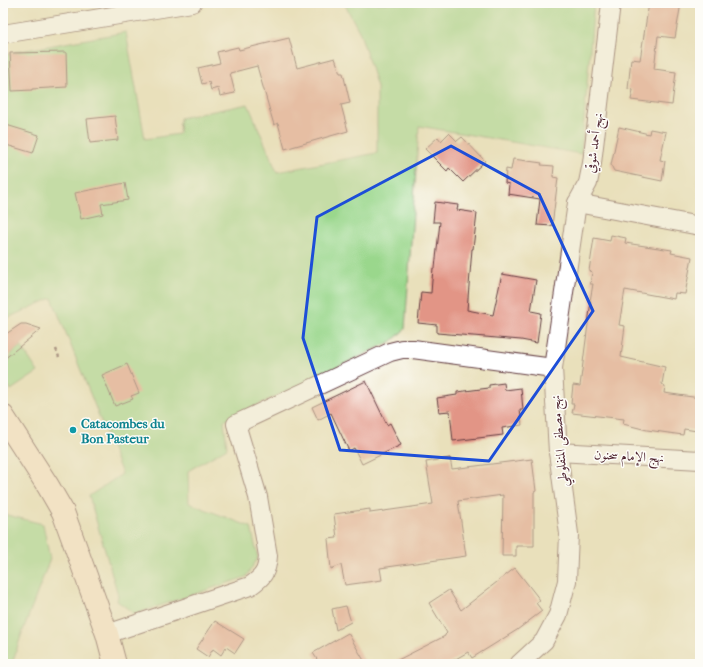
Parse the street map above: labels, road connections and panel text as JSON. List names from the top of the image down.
{
  "streets": {
    "street": ["نهج أحمد شوقي", "نهج مصطفى المنفلوطي", "نهج الإمام سحنون"]
  },
  "crossings": [
    ["نهج أحمد شوقي", "نهج مصطفى المنفلوطي"],
    ["نهج مصطفى المنفلوطي", "نهج الإمام سحنون"]
  ],
  "places": ["Catacombes du Bon Pasteur"]
}
